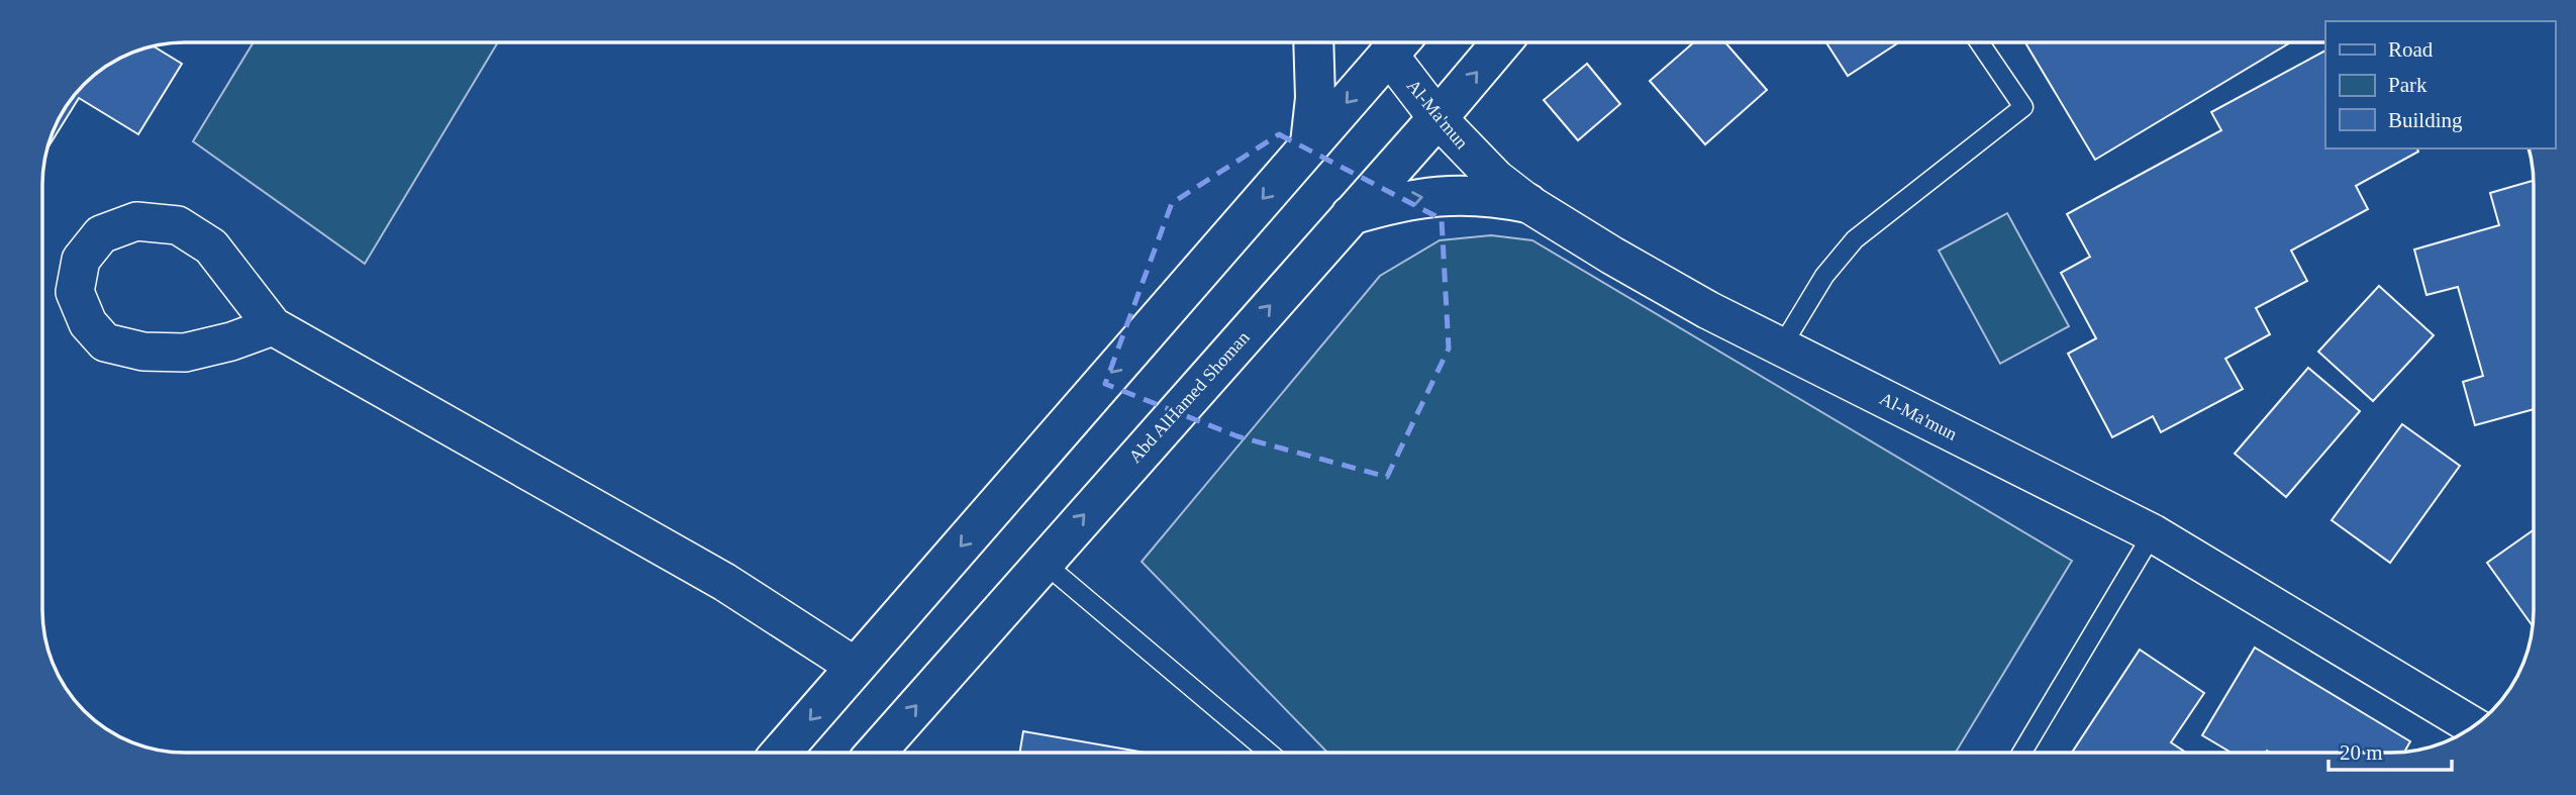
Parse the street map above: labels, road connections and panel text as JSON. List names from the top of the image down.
{
  "streets": {
    "main road": ["Abd AlHamed Shoman"],
    "street": ["Al-Ma'mun"]
  },
  "crossings": [
    ["Al-Ma'mun", "Abd AlHamed Shoman"]
  ],
  "legend": ["Road", "Park", "Building"],
  "scale_bar": "20 m"
}
